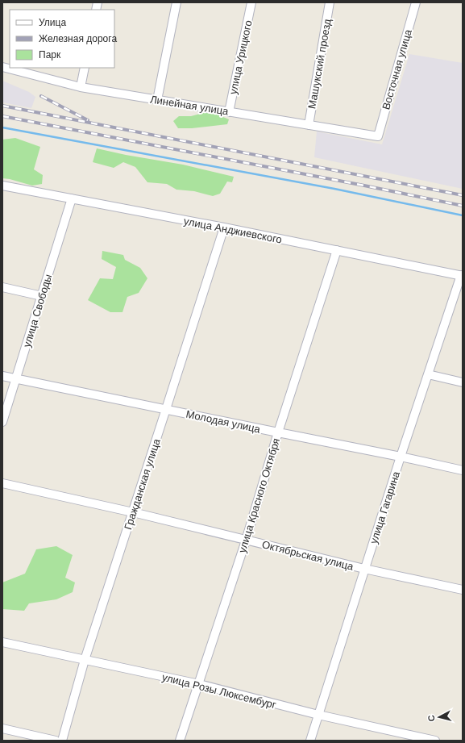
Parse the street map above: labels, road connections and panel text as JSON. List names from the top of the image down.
{
  "streets": {
    "street": [
      "улица Урицкого",
      "Машукский проезд",
      "Восточная улица",
      "Линейная улица",
      "улица Анджиевского",
      "улица Свободы",
      "Молодая улица",
      "Гражданская улица",
      "улица Красного Октября",
      "улица Гагарина",
      "Октябрьская улица",
      "улица Розы Люксембург"
    ]
  },
  "crossings": [
    ["улица Урицкого", "Линейная улица"],
    ["Машукский проезд", "Линейная улица"],
    ["Восточная улица", "Линейная улица"],
    ["улица Анджиевского", "улица Свободы"],
    ["улица Анджиевского", "Гражданская улица"],
    ["улица Анджиевского", "улица Красного Октября"],
    ["улица Анджиевского", "улица Гагарина"],
    ["улица Свободы", "Молодая улица"],
    ["Молодая улица", "Гражданская улица"],
    ["Молодая улица", "улица Красного Октября"],
    ["Молодая улица", "улица Гагарина"],
    ["Гражданская улица", "Октябрьская улица"],
    ["Гражданская улица", "улица Розы Люксембург"],
    ["улица Красного Октября", "Октябрьская улица"],
    ["улица Красного Октября", "улица Розы Люксембург"],
    ["улица Гагарина", "Октябрьская улица"],
    ["улица Гагарина", "улица Розы Люксембург"]
  ],
  "legend": ["Улица", "Железная дорога", "Парк"],
  "north": "left"
}
